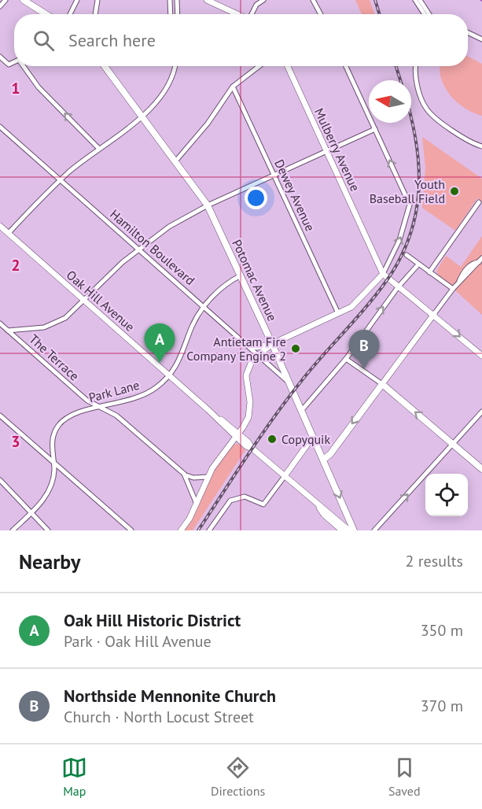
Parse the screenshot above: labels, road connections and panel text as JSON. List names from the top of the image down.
{
  "streets": {
    "main road": ["Potomac Avenue"],
    "street": [
      "Mulberry Avenue",
      "Dewey Avenue",
      "Hamilton Boulevard",
      "Oak Hill Avenue",
      "The Terrace",
      "Park Lane"
    ]
  },
  "crossings": [
    ["Hamilton Boulevard", "Potomac Avenue"],
    ["Hamilton Boulevard", "Park Lane"],
    ["Potomac Avenue", "Park Lane"],
    ["Oak Hill Avenue", "Park Lane"],
    ["The Terrace", "Park Lane"]
  ],
  "places": ["Youth Baseball Field", "Antietam Fire Company Engine 2", "Copyquik"],
  "north": "left",
  "page": {
    "search": "Search here",
    "pins": ["A", "B"],
    "heading": ["Nearby", "2 results"],
    "list": [
      {
        "mark": "A",
        "name": "Oak Hill Historic District",
        "note": "Park · Oak Hill Avenue",
        "value": "350 m"
      },
      {
        "mark": "B",
        "name": "Northside Mennonite Church",
        "note": "Church · North Locust Street",
        "value": "370 m"
      }
    ],
    "nav": ["Map", "Directions", "Saved"]
  },
  "grid": {
    "rows": ["1", "2", "3"]
  }
}
